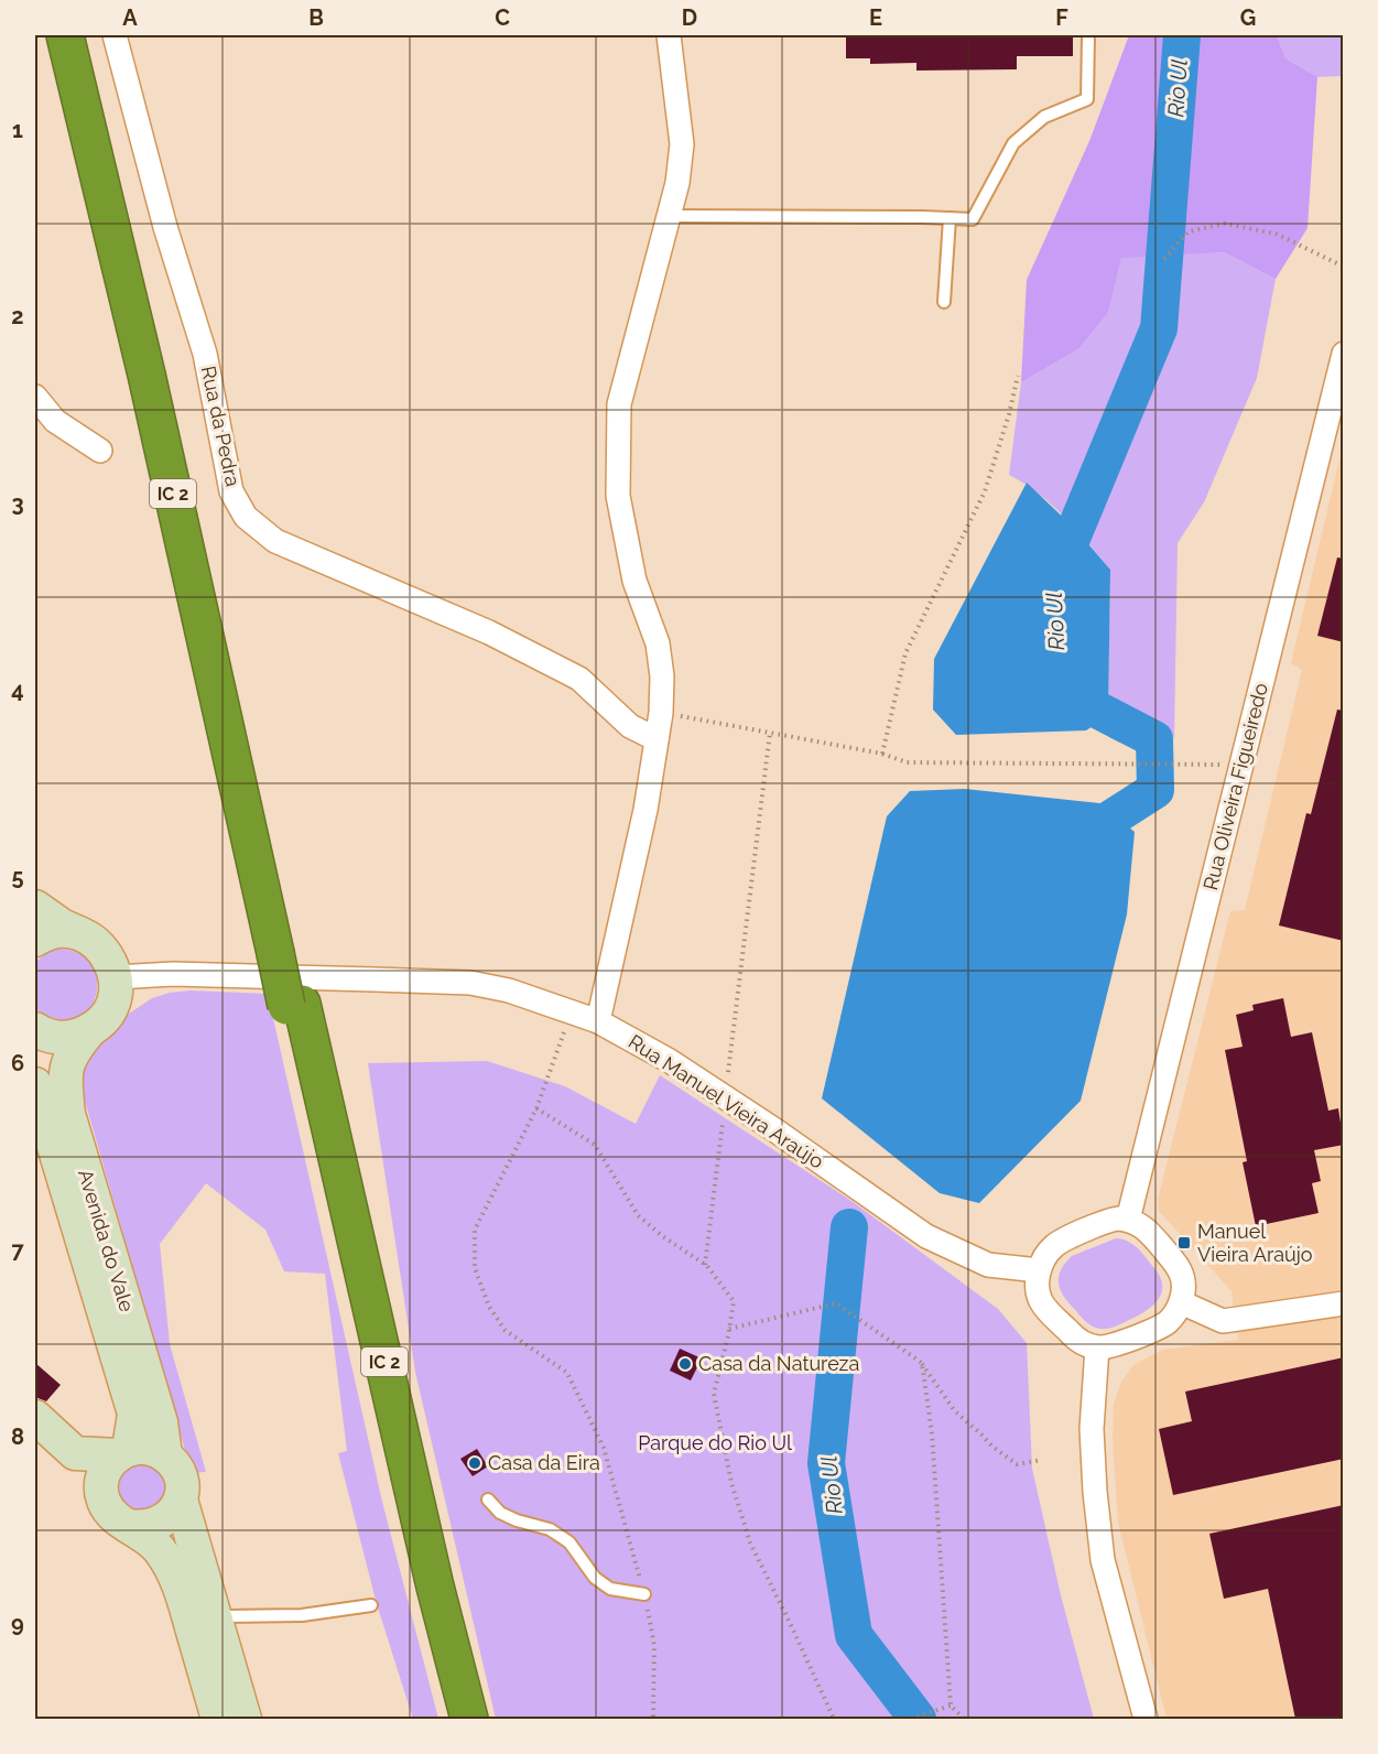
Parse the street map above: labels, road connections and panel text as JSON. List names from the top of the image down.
{
  "streets": {
    "highway": ["IC 2"],
    "main road": ["Avenida do Vale"],
    "street": ["Rua da Pedra", "Rua Oliveira Figueiredo", "Rua Manuel Vieira Araújo"]
  },
  "crossings": [
    ["Rua Oliveira Figueiredo", "Rua Manuel Vieira Araújo"],
    ["Rua Manuel Vieira Araújo", "Avenida do Vale"]
  ],
  "water": ["Rio Ul"],
  "parks": ["Parque do Rio Ul"],
  "places": {
    "transit": ["Manuel Vieira Araújo"],
    "other": ["Casa da Natureza", "Casa da Eira"]
  },
  "grid": {
    "columns": [
      "A",
      "B",
      "C",
      "D",
      "E",
      "F",
      "G"
    ],
    "rows": [
      "1",
      "2",
      "3",
      "4",
      "5",
      "6",
      "7",
      "8",
      "9"
    ]
  }
}
